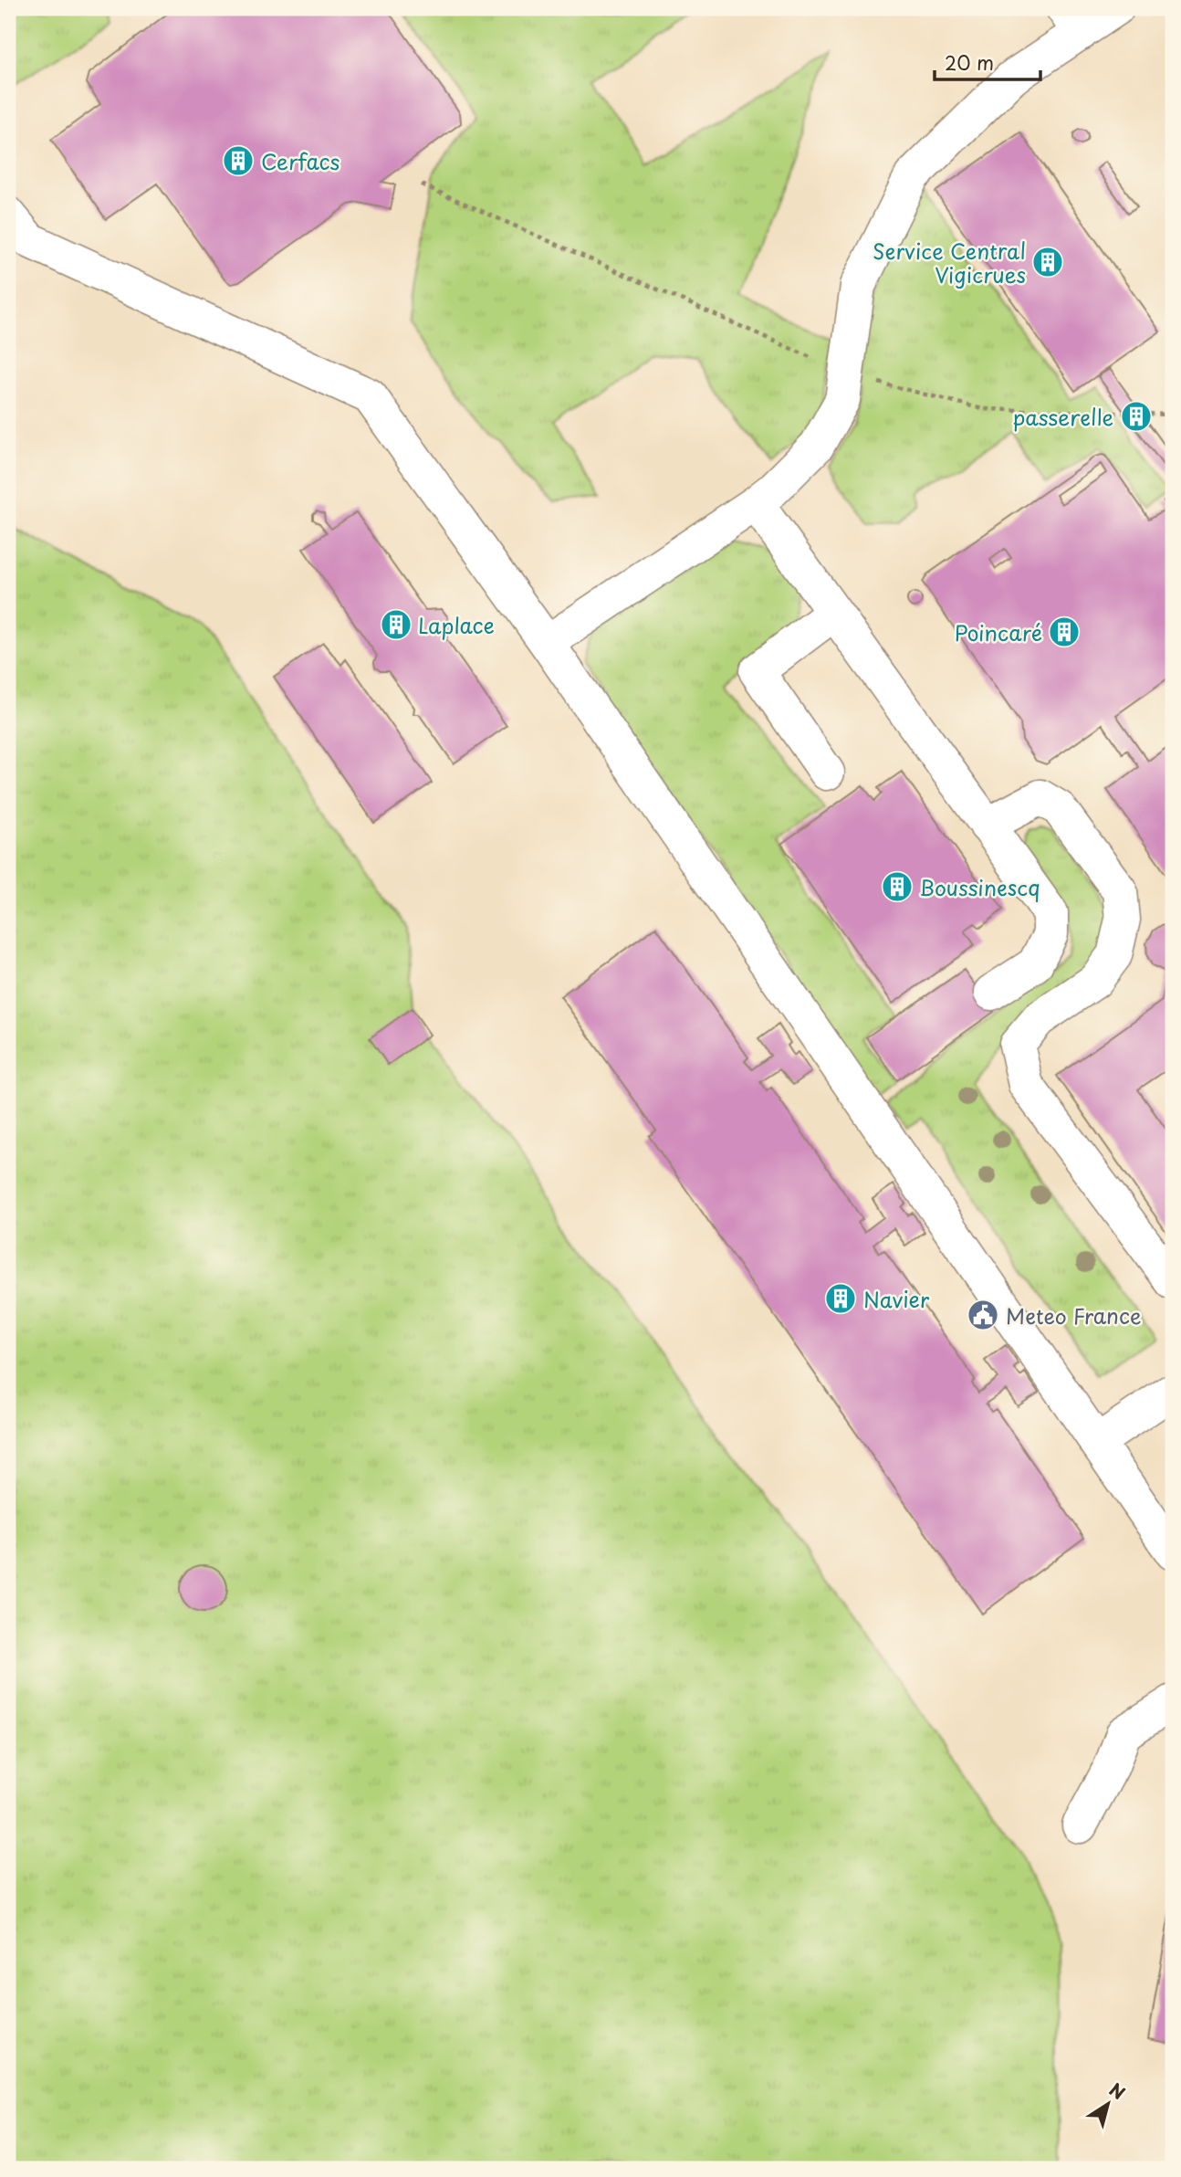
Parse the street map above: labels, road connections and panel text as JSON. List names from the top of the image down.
{
  "places": {
    "building": [
      "Cerfacs",
      "Service Central Vigicrues",
      "passerelle",
      "Laplace",
      "Poincaré",
      "Boussinescq",
      "Navier"
    ],
    "public building": ["Meteo France"]
  },
  "scale_bar": "20 m",
  "north": "top right"
}
